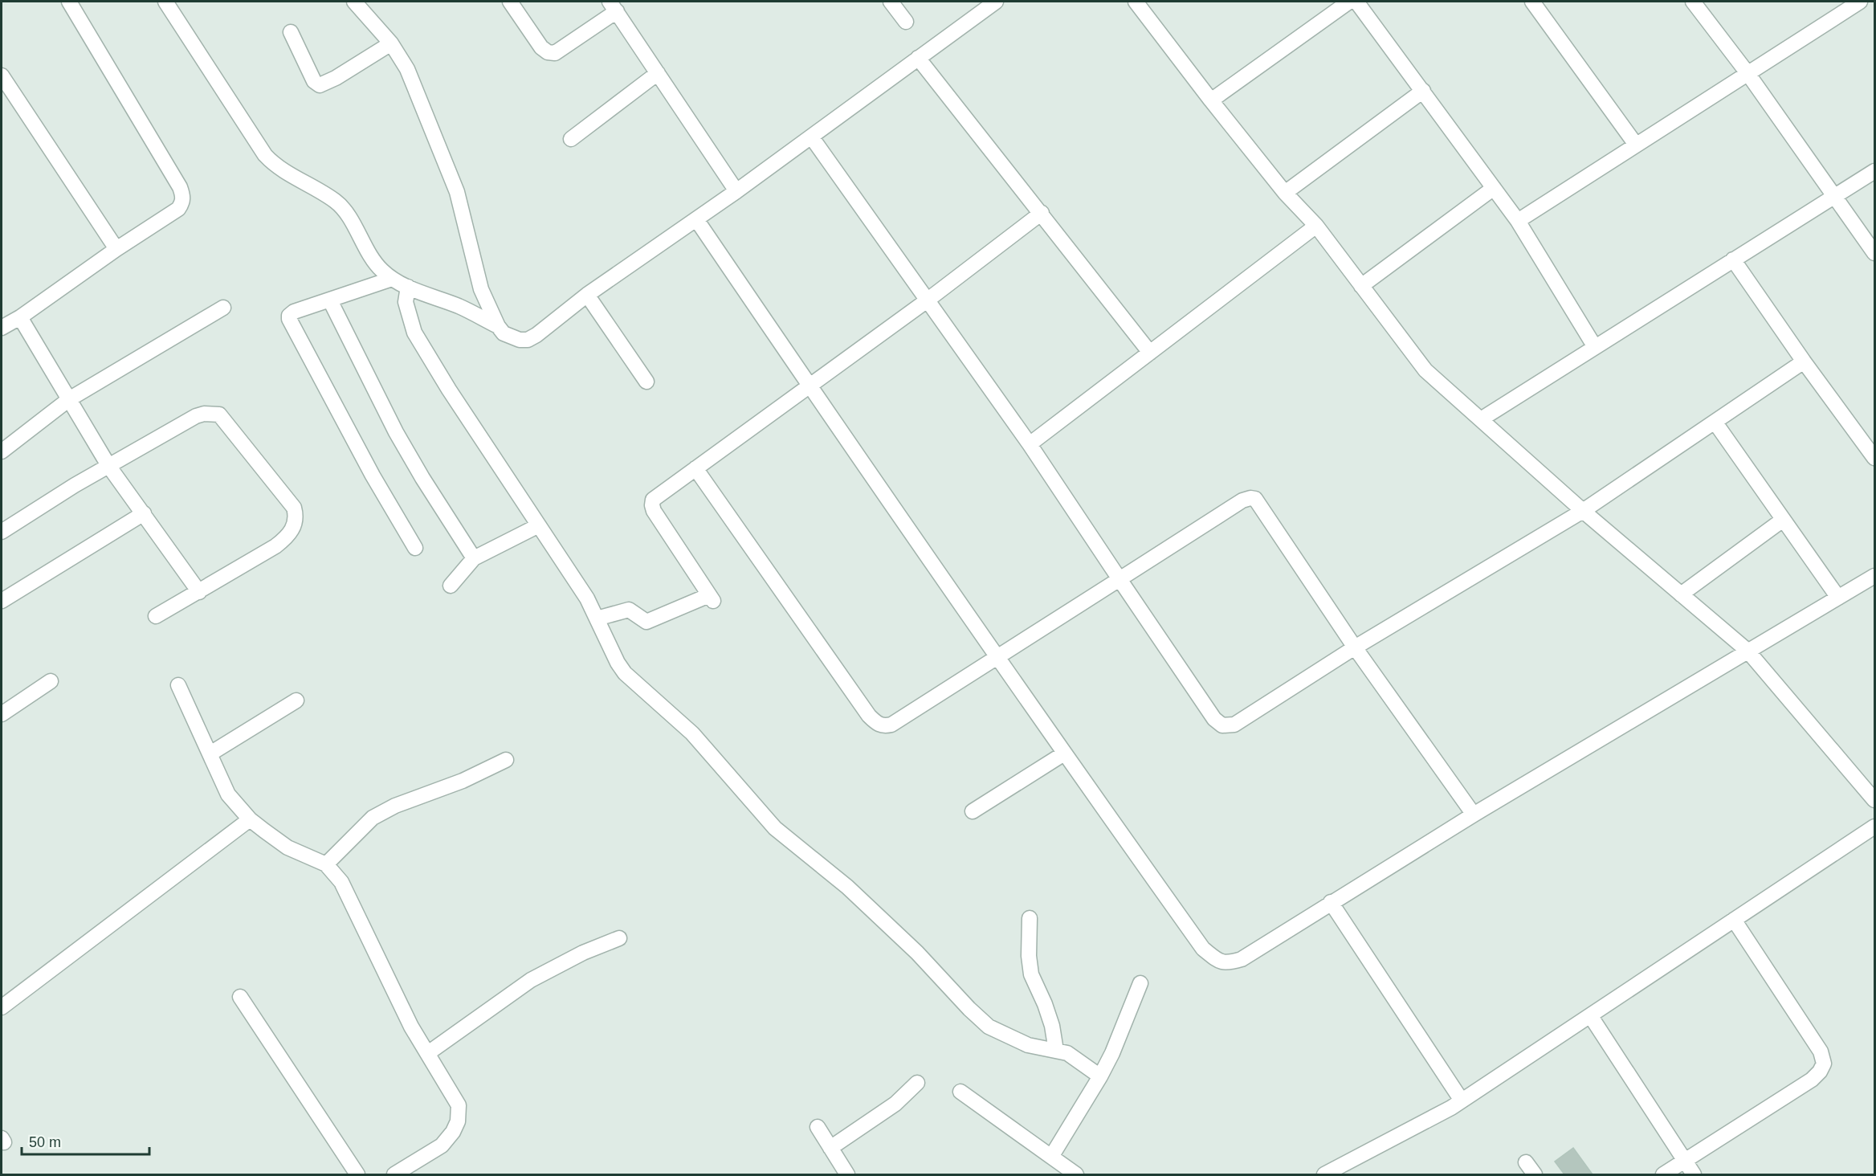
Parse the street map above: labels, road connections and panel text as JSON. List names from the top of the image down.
{
  "scale_bar": "50 m"
}
